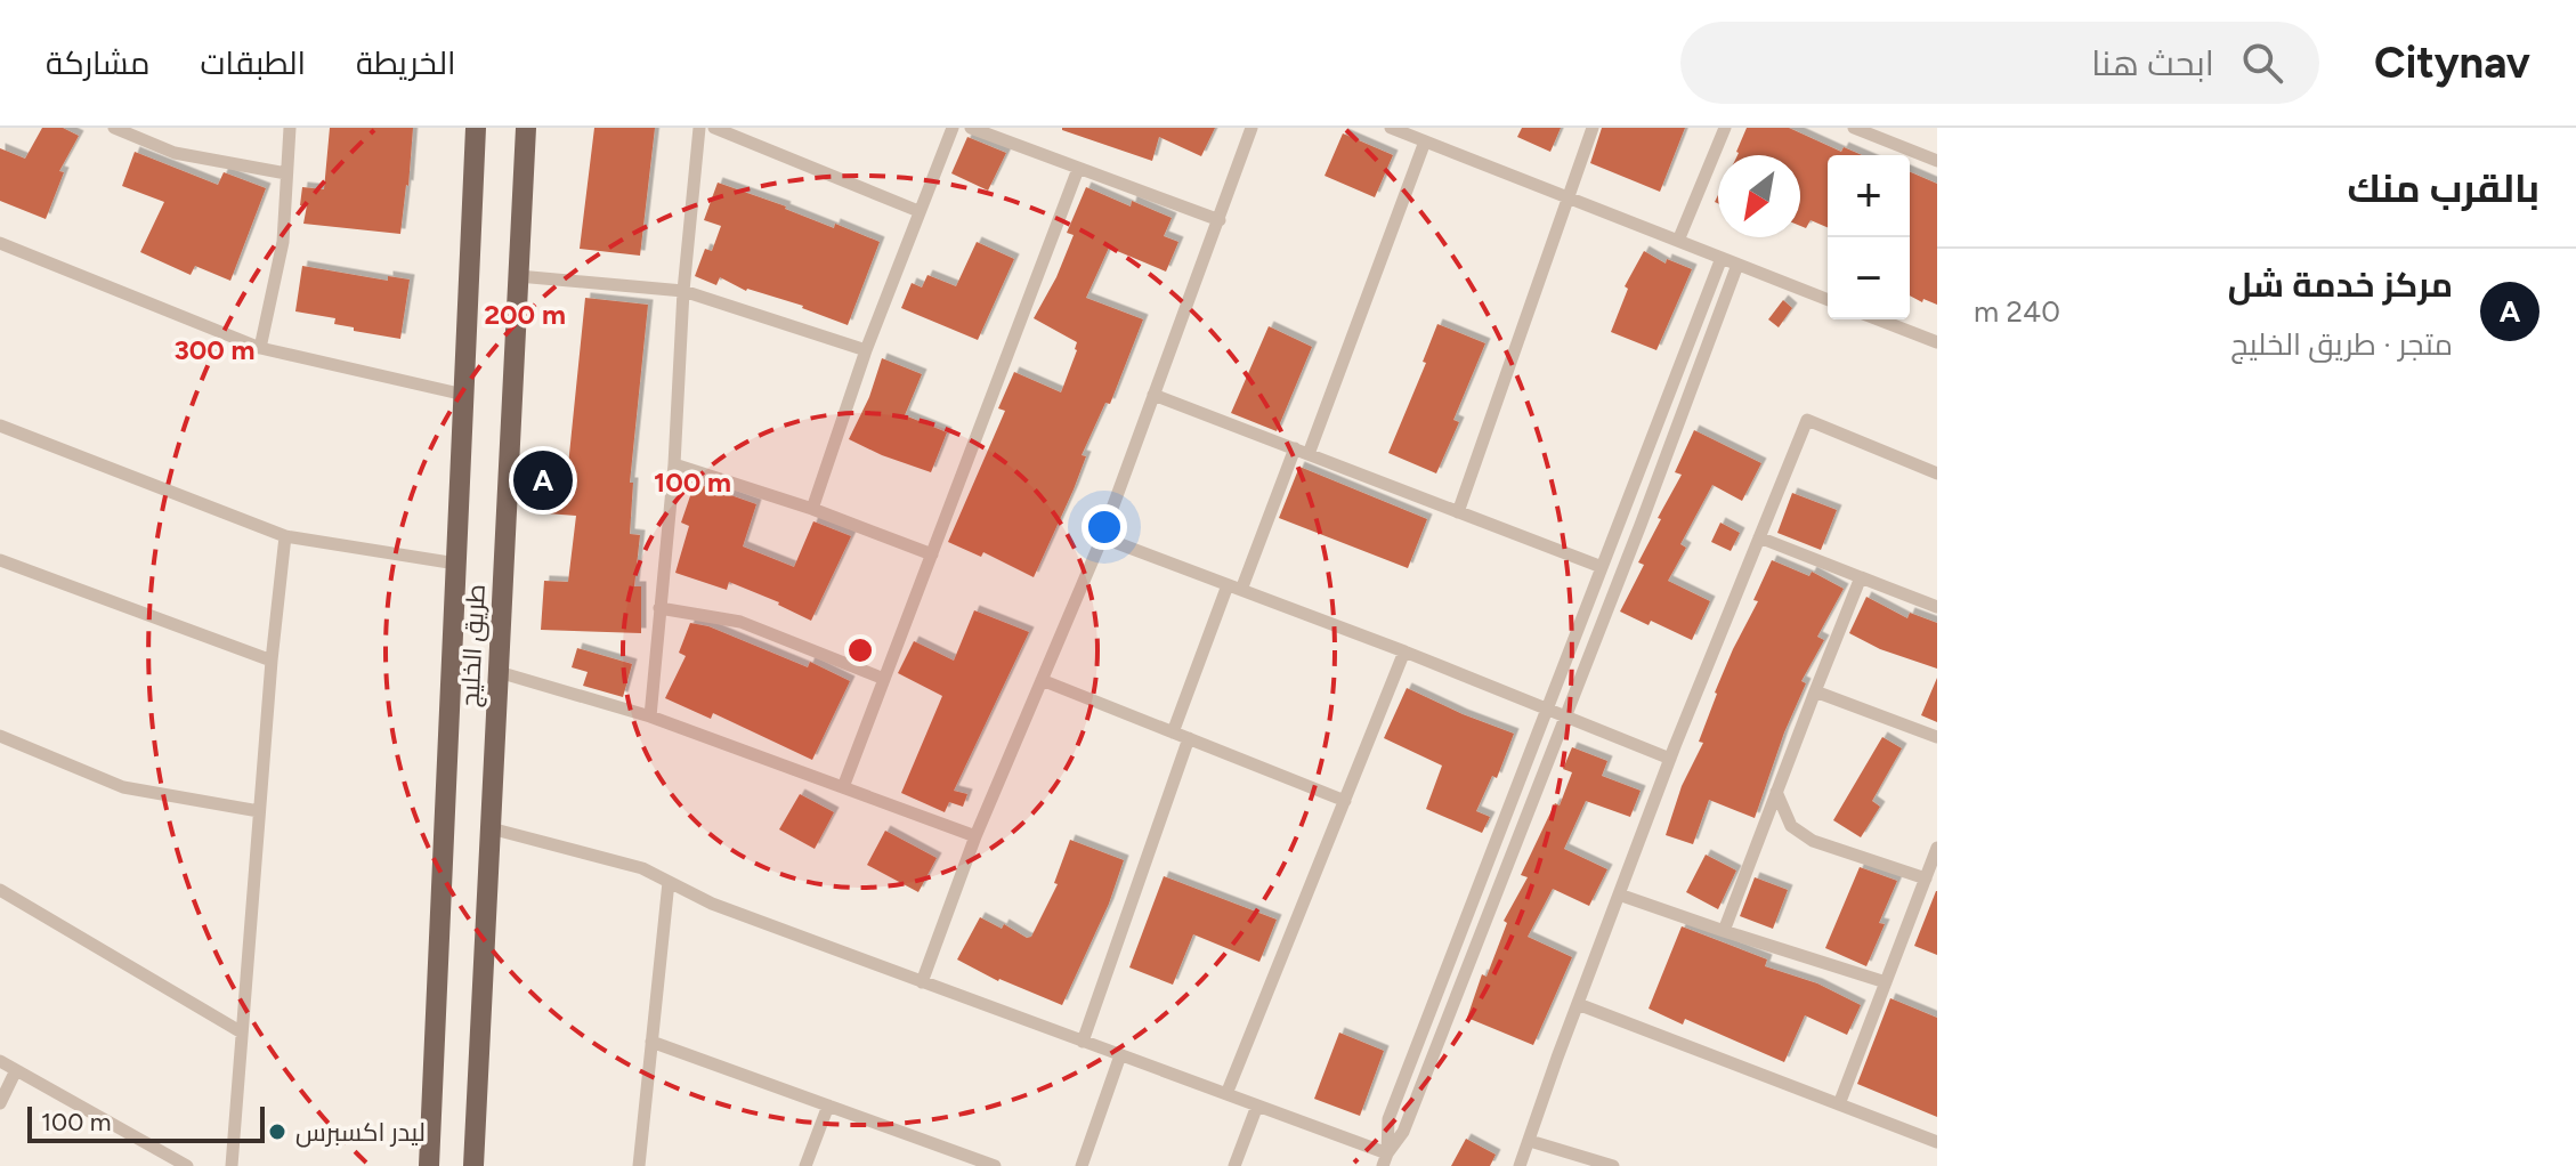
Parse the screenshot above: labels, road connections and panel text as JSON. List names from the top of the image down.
{
  "streets": {
    "main road": ["طريق الخليج"]
  },
  "places": ["ليدر اكسبرس"],
  "scale_bar": "100 m",
  "north": "bottom left",
  "page": {
    "header": "Citynav",
    "search": "ابحث هنا",
    "nav": ["الخريطة", "الطبقات", "مشاركة"],
    "heading": "بالقرب منك",
    "map_buttons": ["+", "−"],
    "list": [
      {
        "mark": "A",
        "name": "مركز خدمة شل",
        "note": "متجر · طريق الخليج",
        "value": "240 m"
      }
    ],
    "pins": "A",
    "scale": "100 m"
  },
  "rings": ["200 m", "300 m", "100 m"]
}
